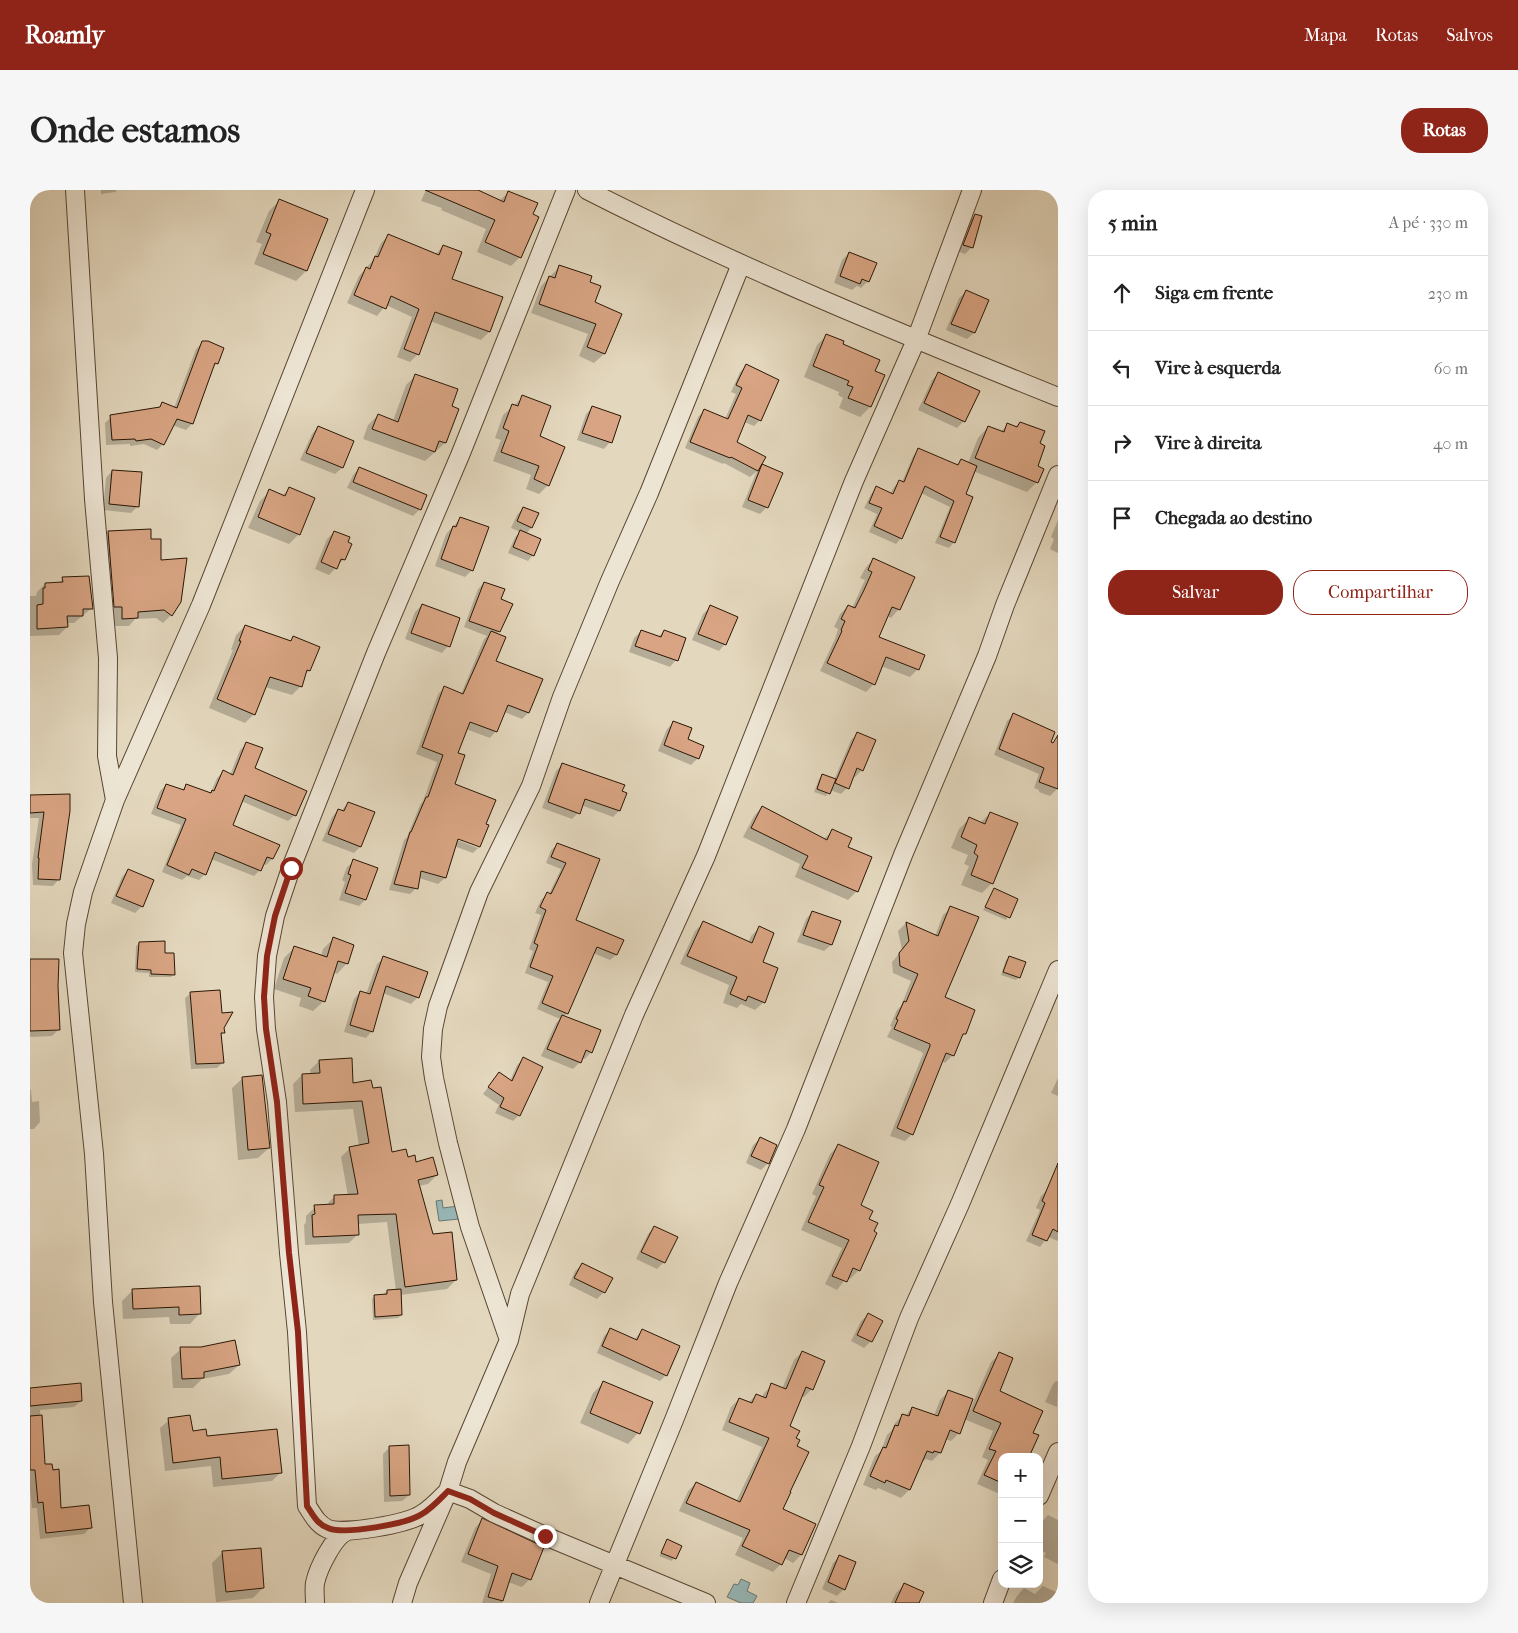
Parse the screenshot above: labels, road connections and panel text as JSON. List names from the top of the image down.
{
  "page": {
    "header": "Roamly",
    "nav": ["Mapa", "Rotas", "Salvos"],
    "buttons": [
      "Rotas",
      ["Salvar", "Compartilhar"]
    ],
    "title": "Onde estamos",
    "heading": ["5 min", "A pé · 330 m"],
    "list": [
      ["Siga em frente", "230 m"],
      ["Vire à esquerda", "60 m"],
      ["Vire à direita", "40 m"],
      "Chegada ao destino"
    ],
    "map_buttons": ["+", "−"]
  }
}
